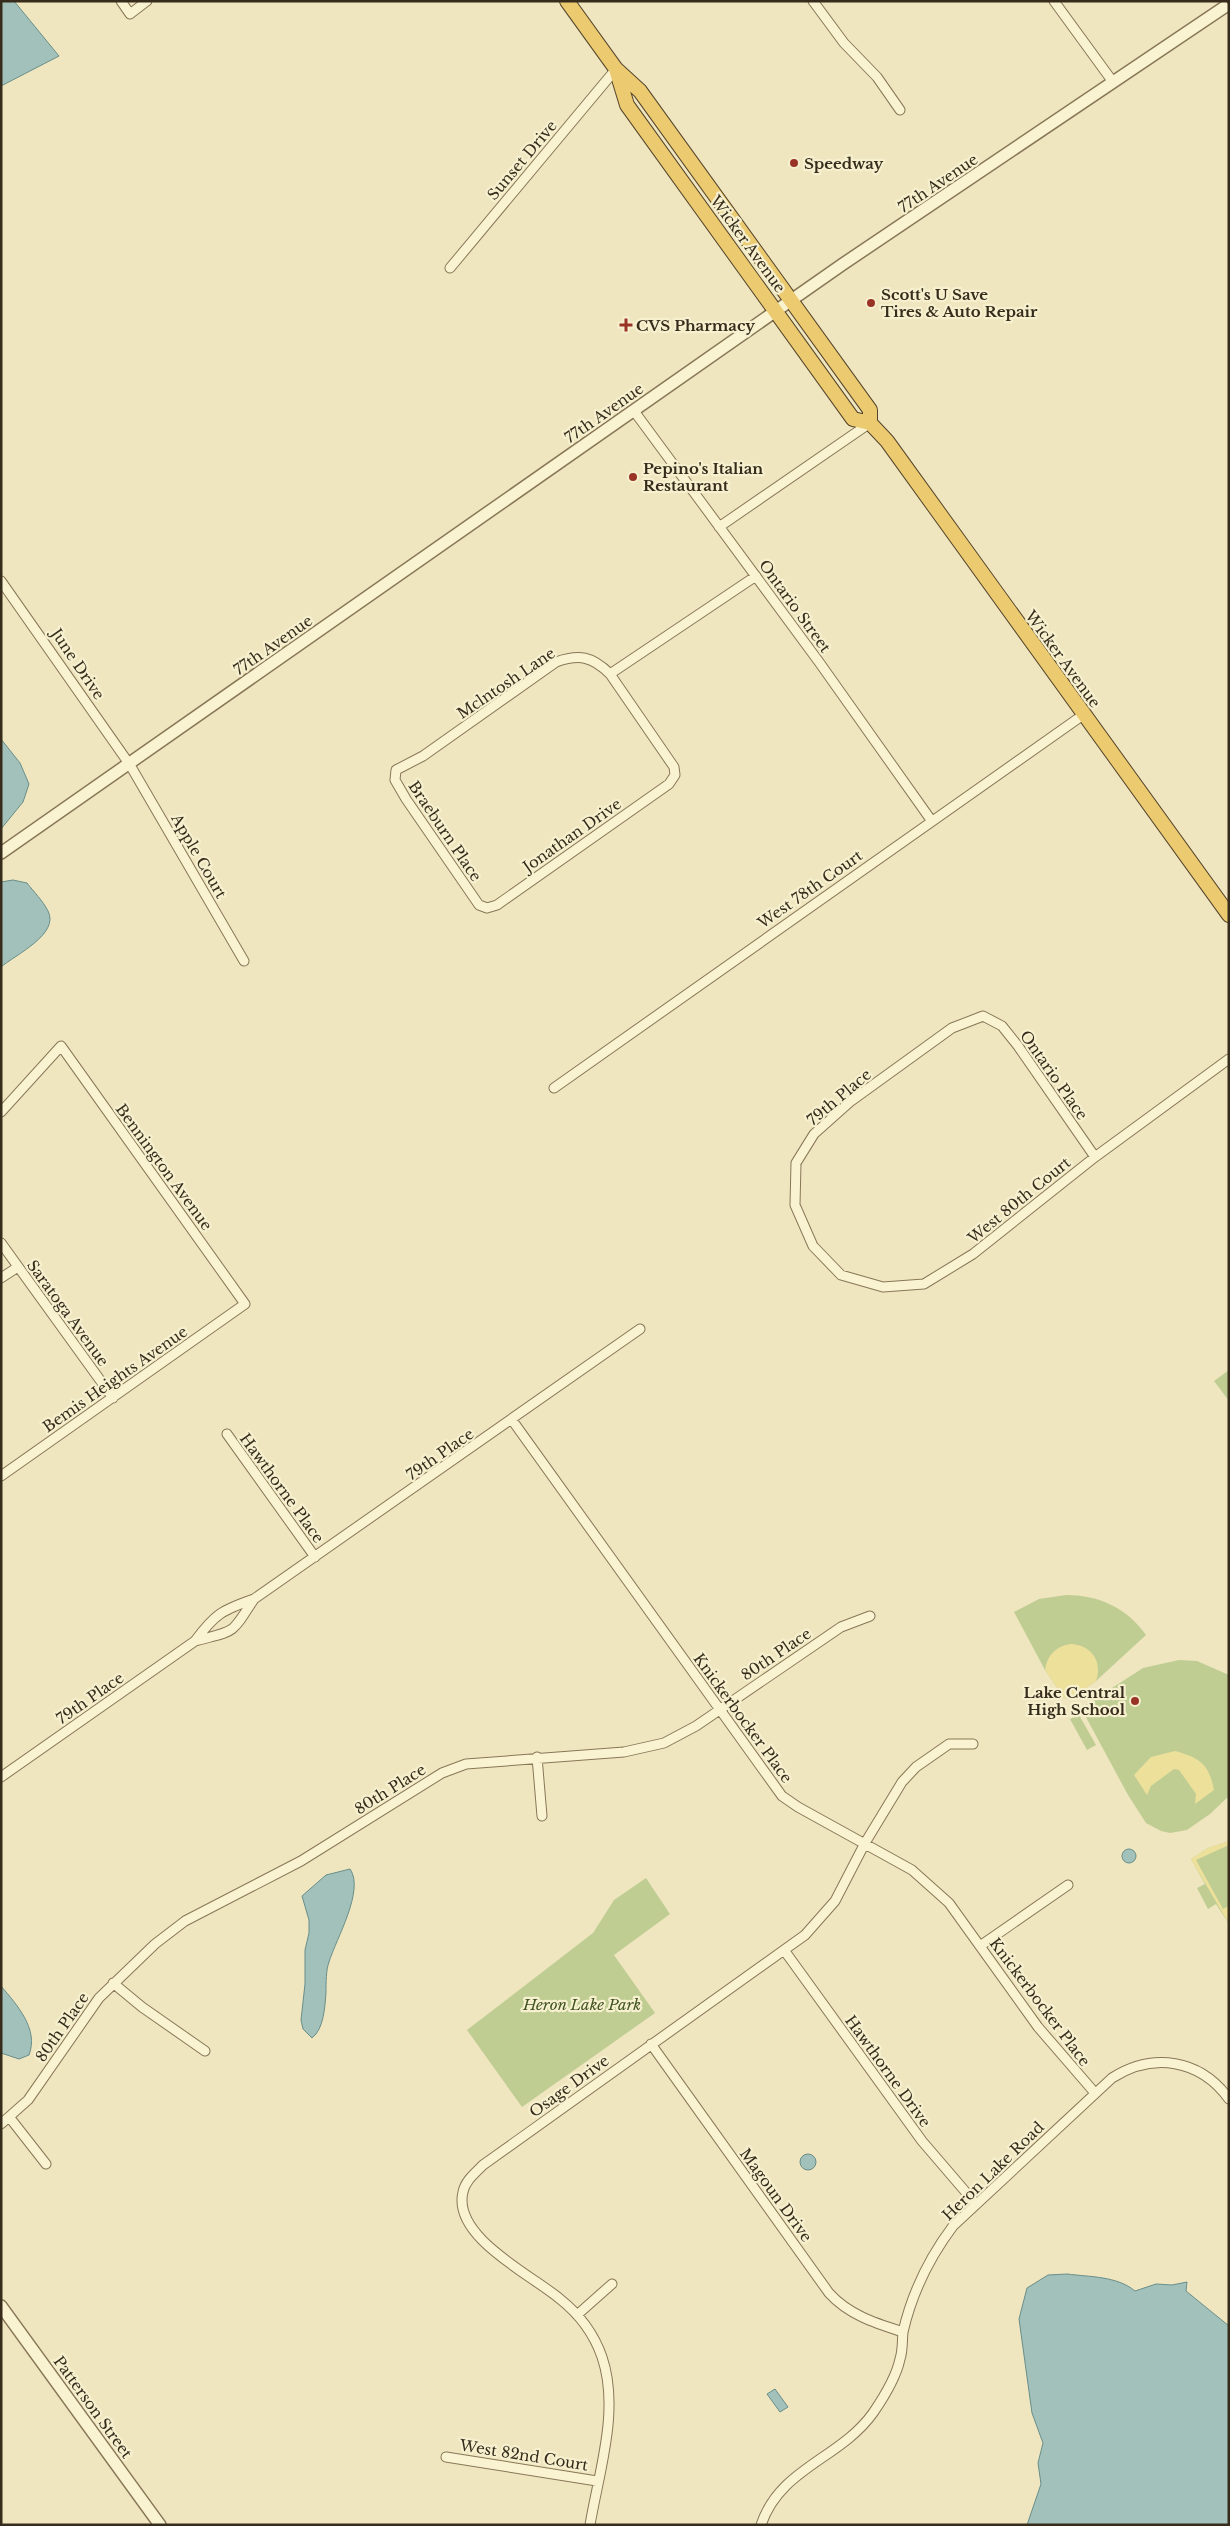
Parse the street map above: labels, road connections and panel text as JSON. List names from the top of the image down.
{
  "streets": {
    "highway": ["Wicker Avenue"],
    "street": [
      "Sunset Drive",
      "77th Avenue",
      "Ontario Street",
      "June Drive",
      "Mclntosh Lane",
      "Braeburn Place",
      "Jonathan Drive",
      "Apple Court",
      "West 78th Court",
      "Ontario Place",
      "79th Place",
      "Bennington Avenue",
      "West 80th Court",
      "Saratoga Avenue",
      "Bemis Heights Avenue",
      "Hawthorne Place",
      "80th Place",
      "Knickerbocker Place",
      "Hawthorne Drive",
      "Osage Drive",
      "Heron Lake Road",
      "Magoun Drive",
      "Patterson Street",
      "West 82nd Court"
    ]
  },
  "crossings": [
    ["Sunset Drive", "Wicker Avenue"],
    ["77th Avenue", "Wicker Avenue"],
    ["77th Avenue", "Ontario Street"],
    ["77th Avenue", "June Drive"],
    ["77th Avenue", "Apple Court"],
    ["Wicker Avenue", "West 78th Court"],
    ["Ontario Street", "West 78th Court"],
    ["June Drive", "Apple Court"],
    ["Mclntosh Lane", "Braeburn Place"],
    ["Mclntosh Lane", "Jonathan Drive"],
    ["Braeburn Place", "Jonathan Drive"],
    ["Ontario Place", "79th Place"],
    ["Ontario Place", "West 80th Court"],
    ["79th Place", "West 80th Court"],
    ["79th Place", "Hawthorne Place"],
    ["79th Place", "Knickerbocker Place"],
    ["Bennington Avenue", "Bemis Heights Avenue"],
    ["Saratoga Avenue", "Bemis Heights Avenue"],
    ["80th Place", "Knickerbocker Place"],
    ["Knickerbocker Place", "Osage Drive"],
    ["Knickerbocker Place", "Heron Lake Road"],
    ["Hawthorne Drive", "Osage Drive"],
    ["Hawthorne Drive", "Heron Lake Road"],
    ["Osage Drive", "Magoun Drive"],
    ["Osage Drive", "West 82nd Court"],
    ["Heron Lake Road", "Magoun Drive"]
  ],
  "parks": ["Heron Lake Park"],
  "places": {
    "other": [
      "Speedway",
      "Scott's U Save Tires & Auto Repair",
      "Pepino's Italian Restaurant",
      "Lake Central High School"
    ],
    "health": ["CVS Pharmacy"]
  }
}
